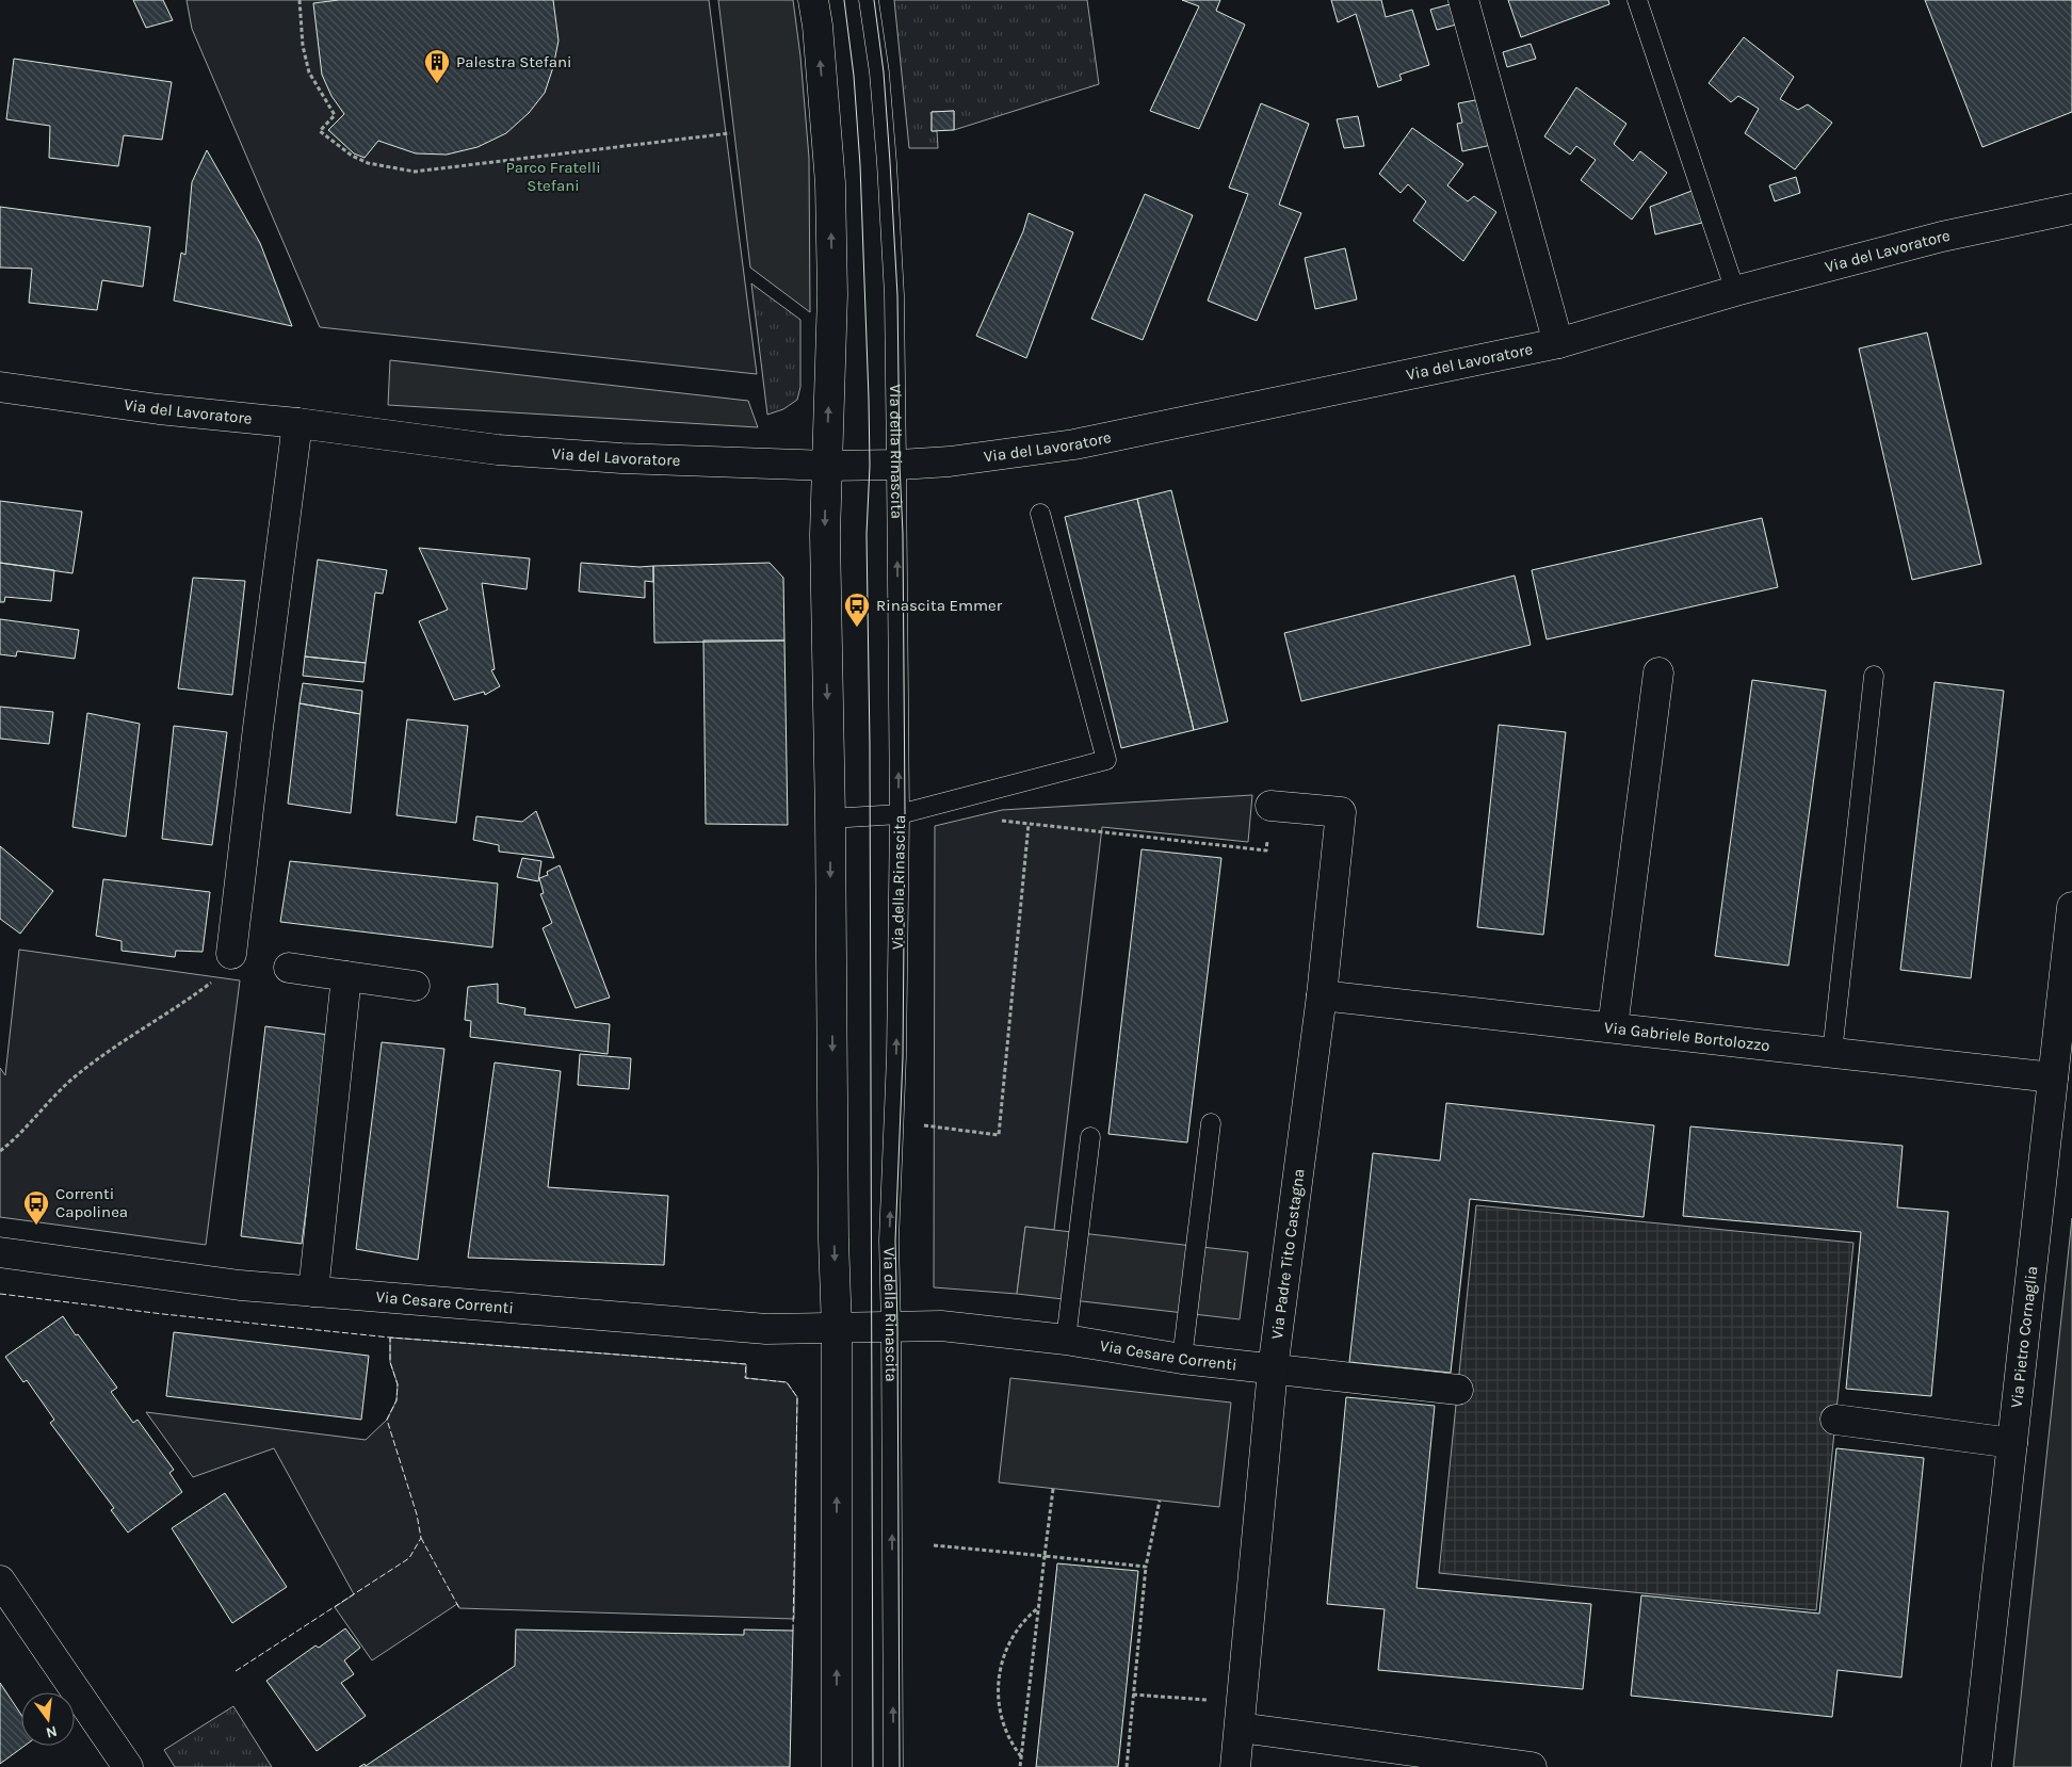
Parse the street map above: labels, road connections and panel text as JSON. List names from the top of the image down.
{
  "streets": {
    "street": [
      "Via del Lavoratore",
      "Via Gabriele Bortolozzo",
      "Via Padre Tito Castagna",
      "Via Cesare Correnti",
      "Via Pietro Cornaglia"
    ],
    "lane": ["Via della Rinascita"]
  },
  "crossings": [
    ["Via del Lavoratore", "Via della Rinascita"],
    ["Via della Rinascita", "Via Cesare Correnti"],
    ["Via Gabriele Bortolozzo", "Via Padre Tito Castagna"],
    ["Via Gabriele Bortolozzo", "Via Pietro Cornaglia"],
    ["Via Padre Tito Castagna", "Via Cesare Correnti"]
  ],
  "one_way": ["Via della Rinascita"],
  "parks": ["Parco Fratelli Stefani"],
  "places": {
    "building": ["Palestra Stefani"],
    "bus stop": ["Rinascita Emmer", "Correnti Capolinea"]
  },
  "north": "bottom"
}
